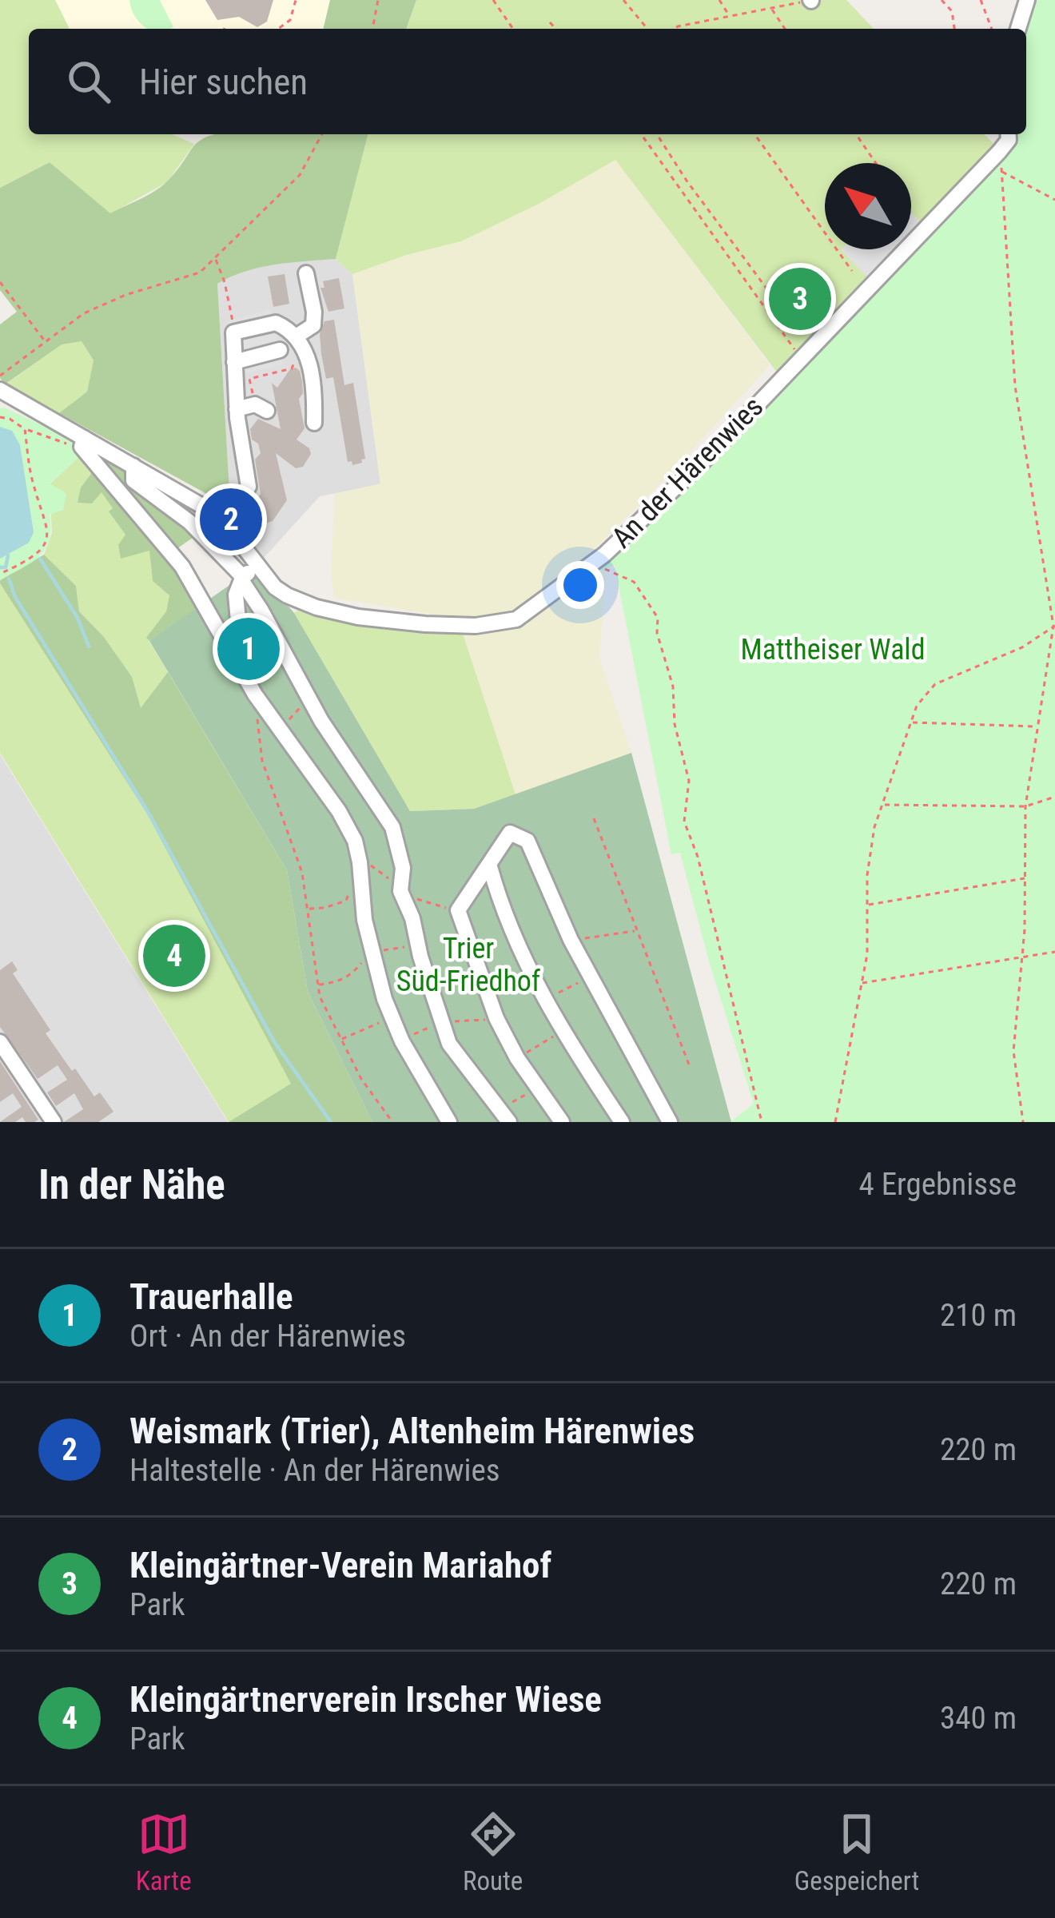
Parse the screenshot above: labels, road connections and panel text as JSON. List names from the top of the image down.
{
  "streets": {
    "street": ["An der Härenwies"]
  },
  "parks": ["Mattheiser Wald", "Trier Süd-Friedhof"],
  "north": "top left",
  "page": {
    "search": "Hier suchen",
    "pins": [
      "3",
      "2",
      "1",
      "4"
    ],
    "heading": ["In der Nähe", "4 Ergebnisse"],
    "list": [
      {
        "mark": "1",
        "name": "Trauerhalle",
        "note": "Ort · An der Härenwies",
        "value": "210 m"
      },
      {
        "mark": "2",
        "name": "Weismark (Trier), Altenheim Härenwies",
        "note": "Haltestelle · An der Härenwies",
        "value": "220 m"
      },
      {
        "mark": "3",
        "name": "Kleingärtner-Verein Mariahof",
        "note": "Park",
        "value": "220 m"
      },
      {
        "mark": "4",
        "name": "Kleingärtnerverein Irscher Wiese",
        "note": "Park",
        "value": "340 m"
      }
    ],
    "nav": ["Karte", "Route", "Gespeichert"]
  }
}
